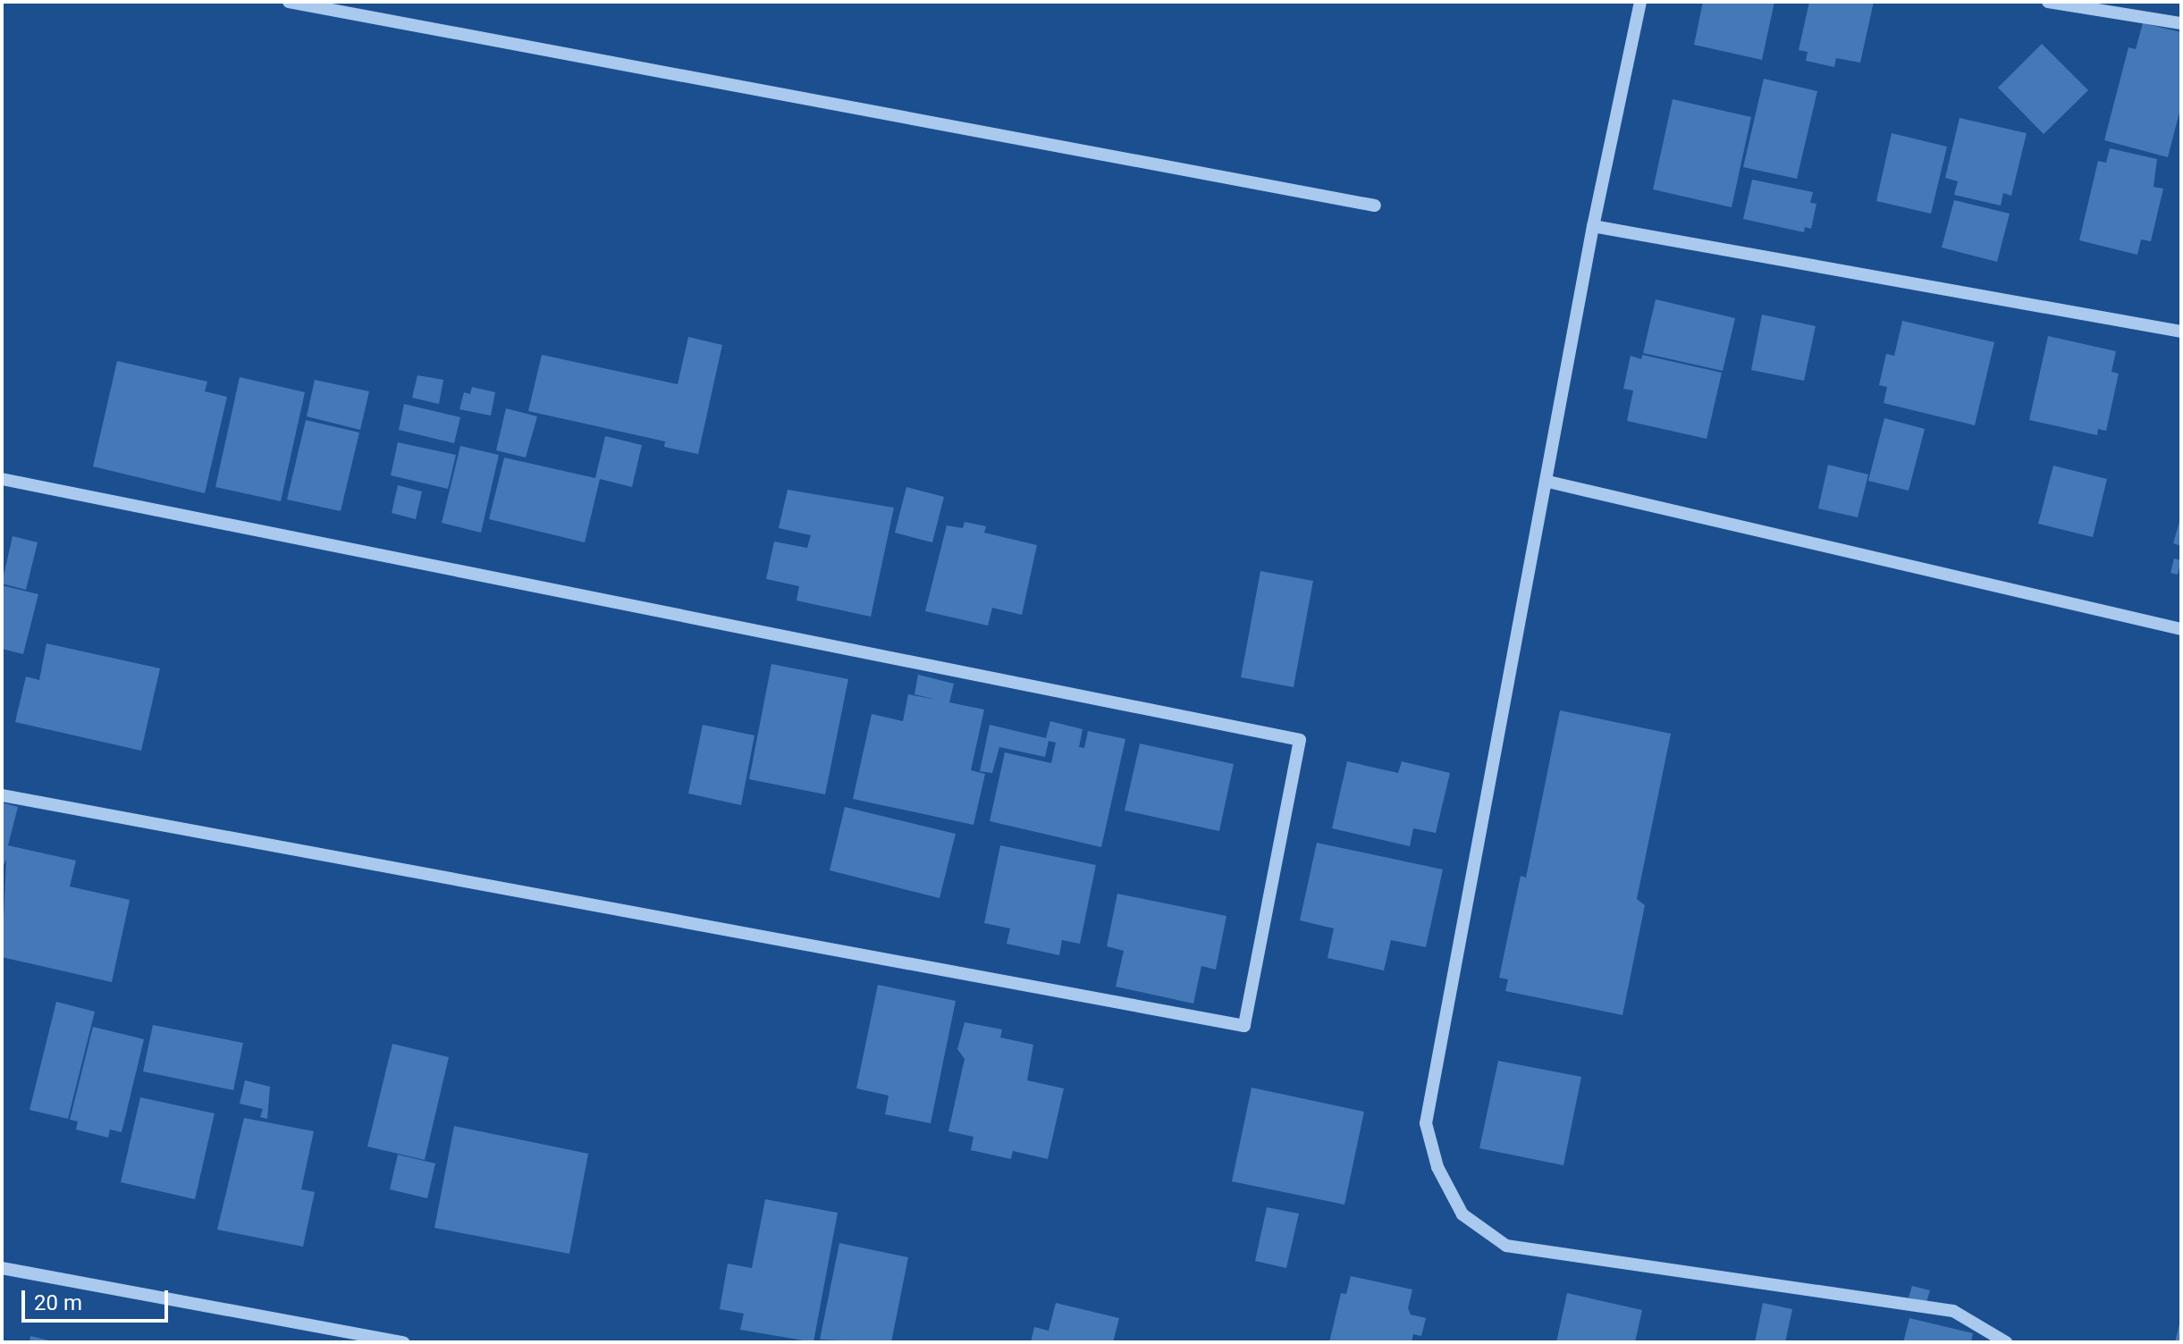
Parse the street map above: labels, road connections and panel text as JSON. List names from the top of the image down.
{
  "scale_bar": "20 m"
}
